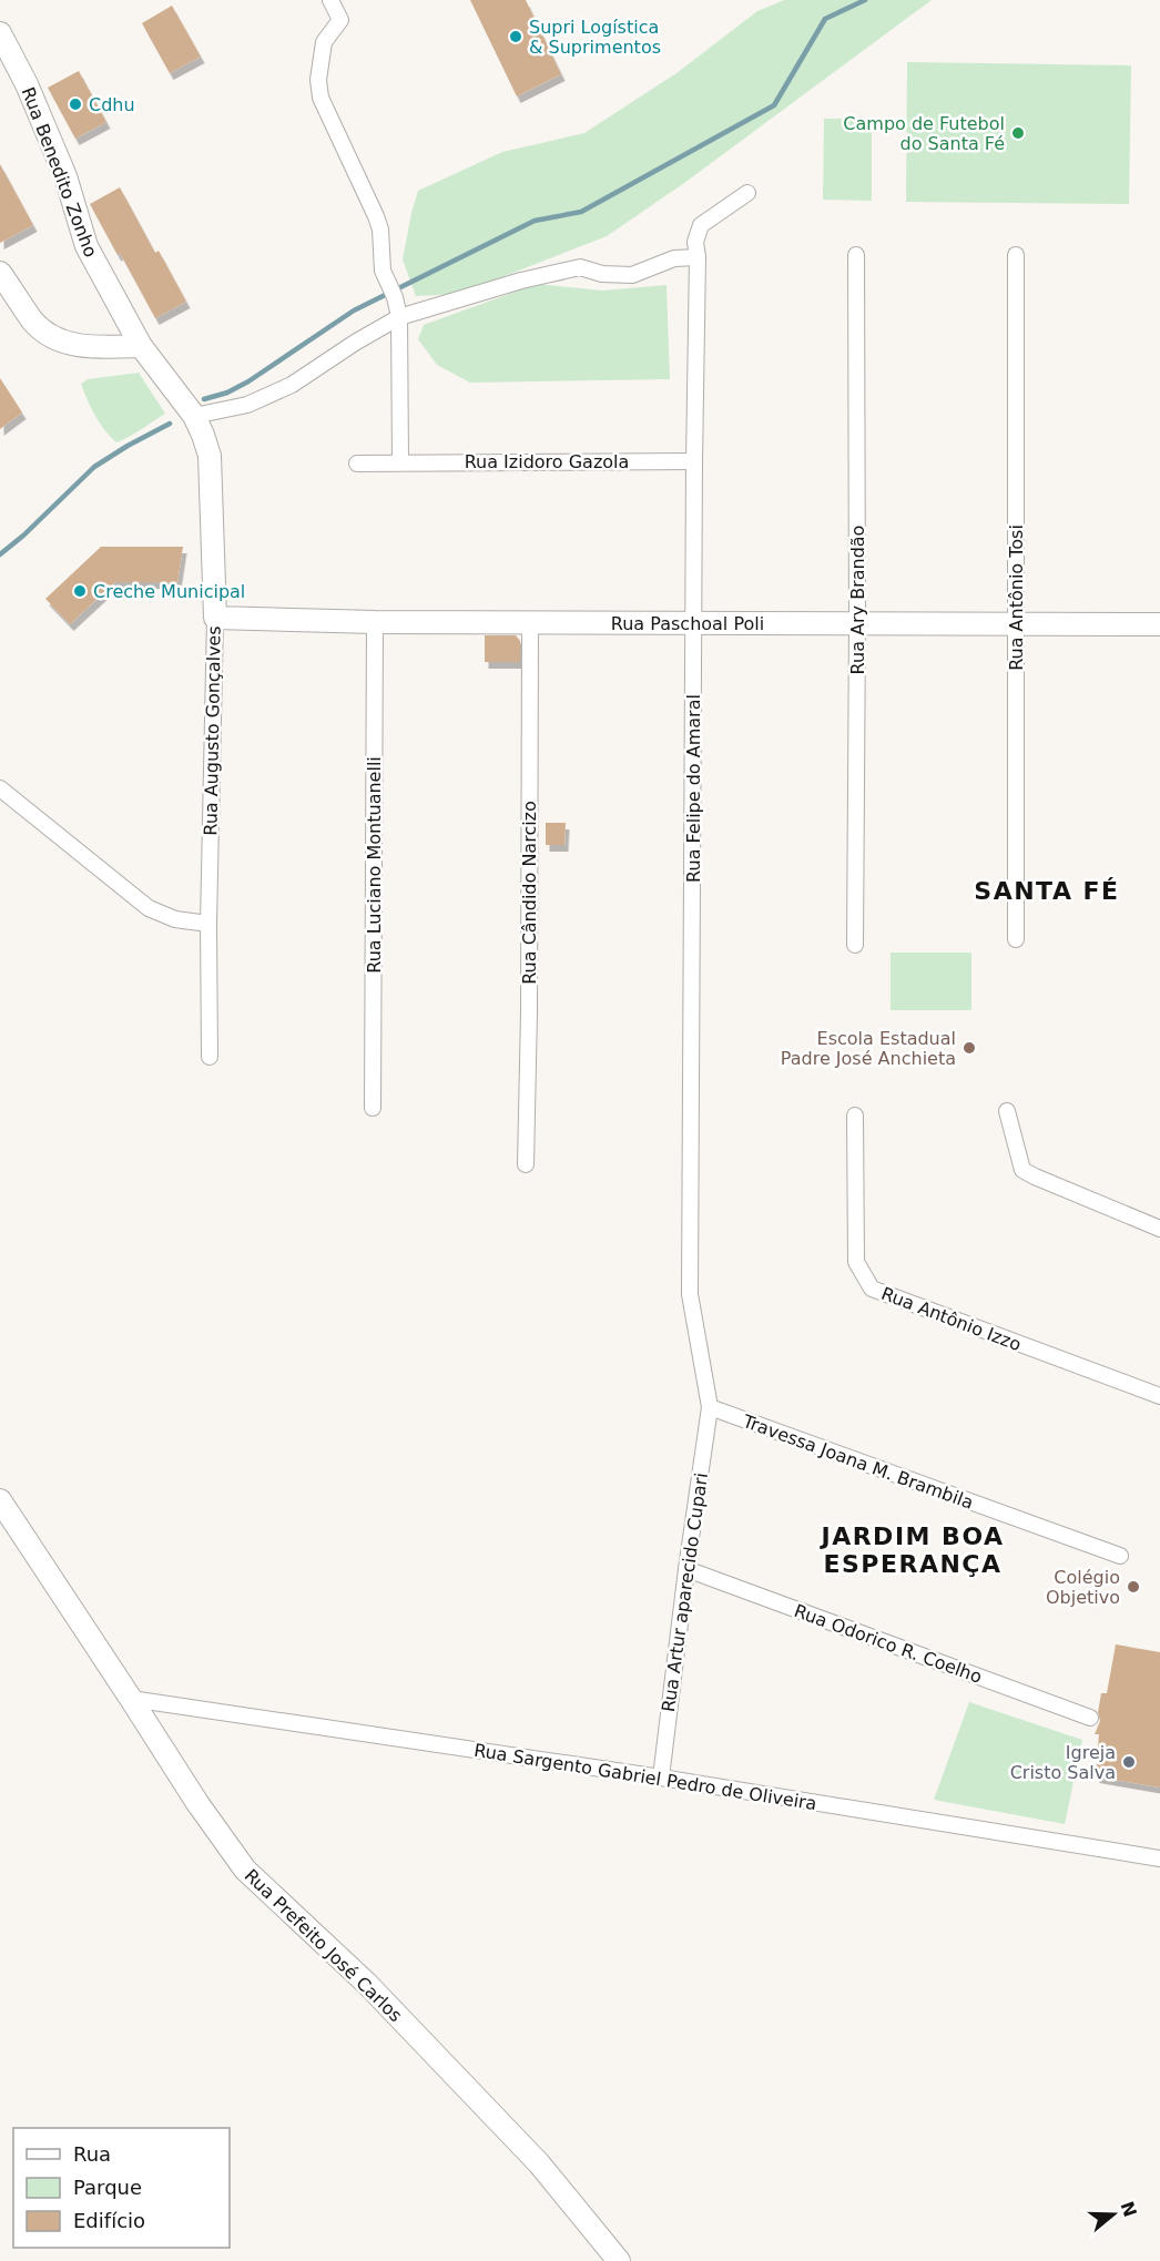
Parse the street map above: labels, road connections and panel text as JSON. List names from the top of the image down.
{
  "streets": {
    "street": [
      "Rua Benedito Zonho",
      "Rua Izidoro Gazola",
      "Rua Antônio Tosi",
      "Rua Ary Brandão",
      "Rua Paschoal Poli",
      "Rua Augusto Gonçalves",
      "Rua Felipe do Amaral",
      "Rua Luciano Montuanelli",
      "Rua Cândido Narcizo",
      "Rua Antônio Izzo",
      "Travessa Joana M. Brambila",
      "Rua Artur aparecido Cupari",
      "Rua Odorico R. Coelho",
      "Rua Sargento Gabriel Pedro de Oliveira",
      "Rua Prefeito José Carlos"
    ]
  },
  "crossings": [
    ["Rua Benedito Zonho", "Rua Augusto Gonçalves"],
    ["Rua Izidoro Gazola", "Rua Felipe do Amaral"],
    ["Rua Antônio Tosi", "Rua Paschoal Poli"],
    ["Rua Ary Brandão", "Rua Paschoal Poli"],
    ["Rua Paschoal Poli", "Rua Augusto Gonçalves"],
    ["Rua Paschoal Poli", "Rua Felipe do Amaral"],
    ["Rua Paschoal Poli", "Rua Luciano Montuanelli"],
    ["Rua Paschoal Poli", "Rua Cândido Narcizo"],
    ["Rua Felipe do Amaral", "Travessa Joana M. Brambila"],
    ["Rua Felipe do Amaral", "Rua Artur aparecido Cupari"],
    ["Travessa Joana M. Brambila", "Rua Artur aparecido Cupari"],
    ["Rua Artur aparecido Cupari", "Rua Odorico R. Coelho"],
    ["Rua Artur aparecido Cupari", "Rua Sargento Gabriel Pedro de Oliveira"],
    ["Rua Sargento Gabriel Pedro de Oliveira", "Rua Prefeito José Carlos"]
  ],
  "districts": ["SANTA FÉ", "JARDIM BOA ESPERANÇA"],
  "places": [
    "Supri Logística & Suprimentos",
    "Cdhu",
    "Campo de Futebol do Santa Fé",
    "Creche Municipal",
    "Escola Estadual Padre José Anchieta",
    "Colégio Objetivo",
    "Igreja Cristo Salva"
  ],
  "legend": ["Rua", "Parque", "Edifício"],
  "north": "right"
}
